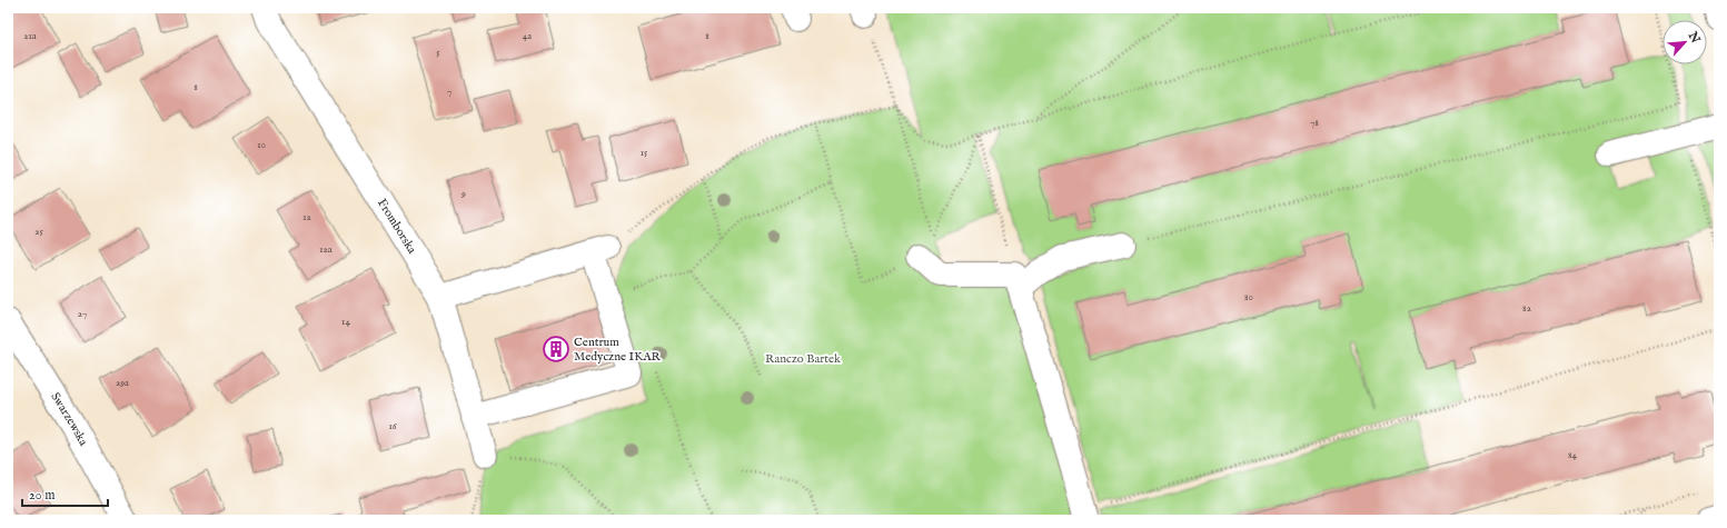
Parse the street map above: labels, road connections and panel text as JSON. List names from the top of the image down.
{
  "streets": {
    "street": ["Fromborska", "Swarzewska"]
  },
  "parks": ["Ranczo Bartek"],
  "places": {
    "building": ["Centrum Medyczne IKAR"]
  },
  "house_numbers": [
    "21a",
    "4a",
    "8",
    "5",
    "8",
    "7",
    "78",
    "10",
    "15",
    "9",
    "12",
    "25",
    "12a",
    "80",
    "82",
    "27",
    "14",
    "29a",
    "16",
    "84"
  ],
  "scale_bar": "20 m",
  "north": "top right"
}
